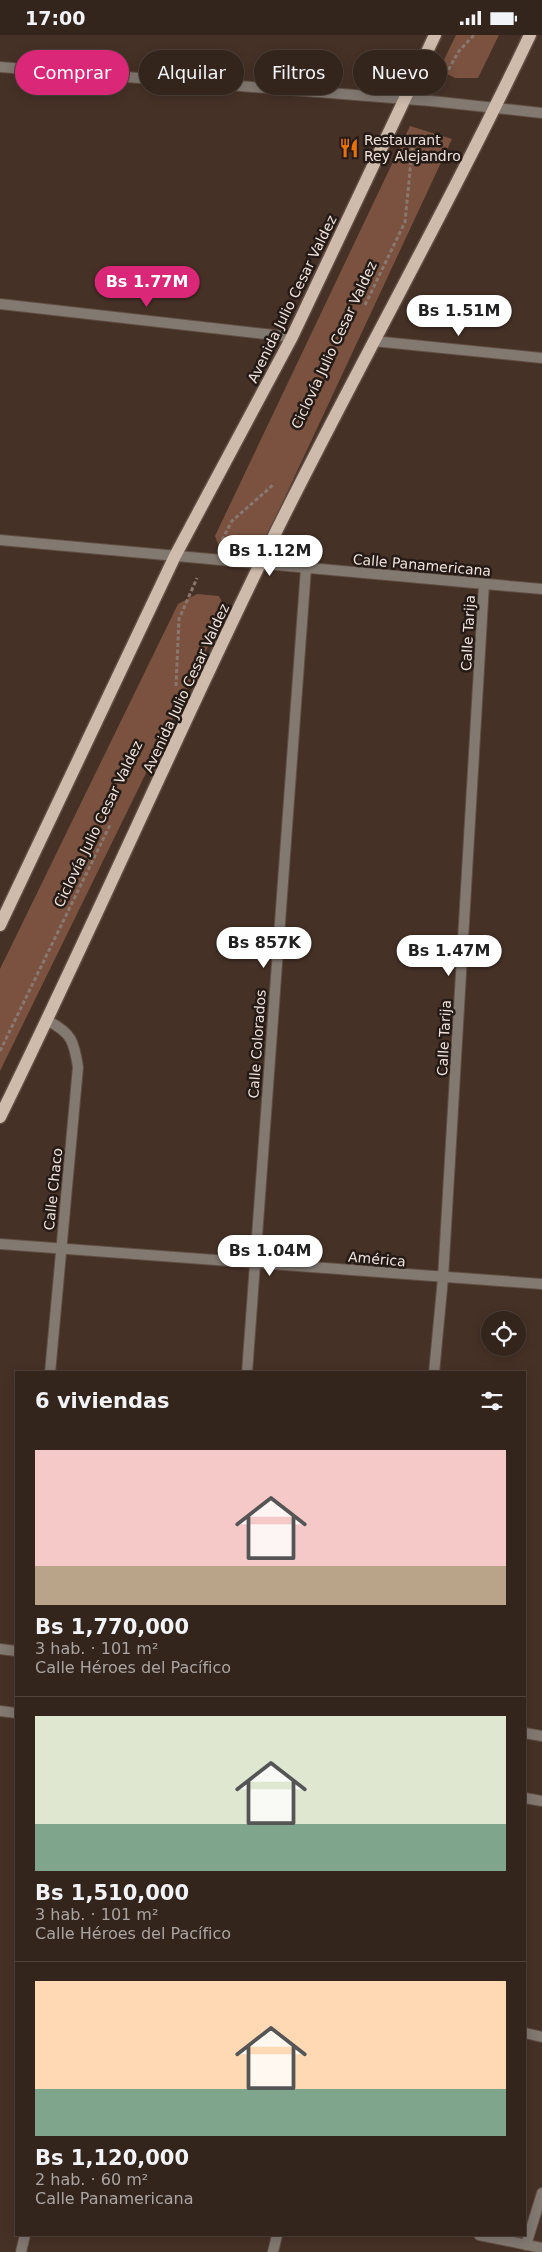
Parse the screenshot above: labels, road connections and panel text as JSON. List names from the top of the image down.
{
  "streets": {
    "main road": ["Avenida Julio Cesar Valdez"],
    "street": [
      "Calle Panamericana",
      "Calle Tarija",
      "Calle Colorados",
      "Calle Chaco",
      "América"
    ],
    "path": ["Ciclovía Julio Cesar Valdez"]
  },
  "crossings": [
    ["Avenida Julio Cesar Valdez", "Calle Panamericana"],
    ["Avenida Julio Cesar Valdez", "Calle Chaco"],
    ["Calle Panamericana", "Calle Tarija"],
    ["Calle Panamericana", "Calle Colorados"],
    ["Calle Tarija", "América"],
    ["Calle Colorados", "América"],
    ["Calle Chaco", "América"]
  ],
  "places": {
    "restaurant": ["Restaurant Rey Alejandro"]
  },
  "page": {
    "status": "17:00",
    "chip": [
      "Comprar",
      "Alquilar",
      "Filtros",
      "Nuevo"
    ],
    "price": [
      "Bs 1.77M",
      "Bs 1.51M",
      "Bs 1.12M",
      "Bs 857K",
      "Bs 1.47M",
      "Bs 1.04M"
    ],
    "heading": "6 viviendas",
    "list": [
      {
        "name": "Bs 1,770,000",
        "note": "3 hab. · 101 m² · Calle Héroes del Pacífico"
      },
      {
        "name": "Bs 1,510,000",
        "note": "3 hab. · 101 m² · Calle Héroes del Pacífico"
      },
      {
        "name": "Bs 1,120,000",
        "note": "2 hab. · 60 m² · Calle Panamericana"
      }
    ]
  }
}
